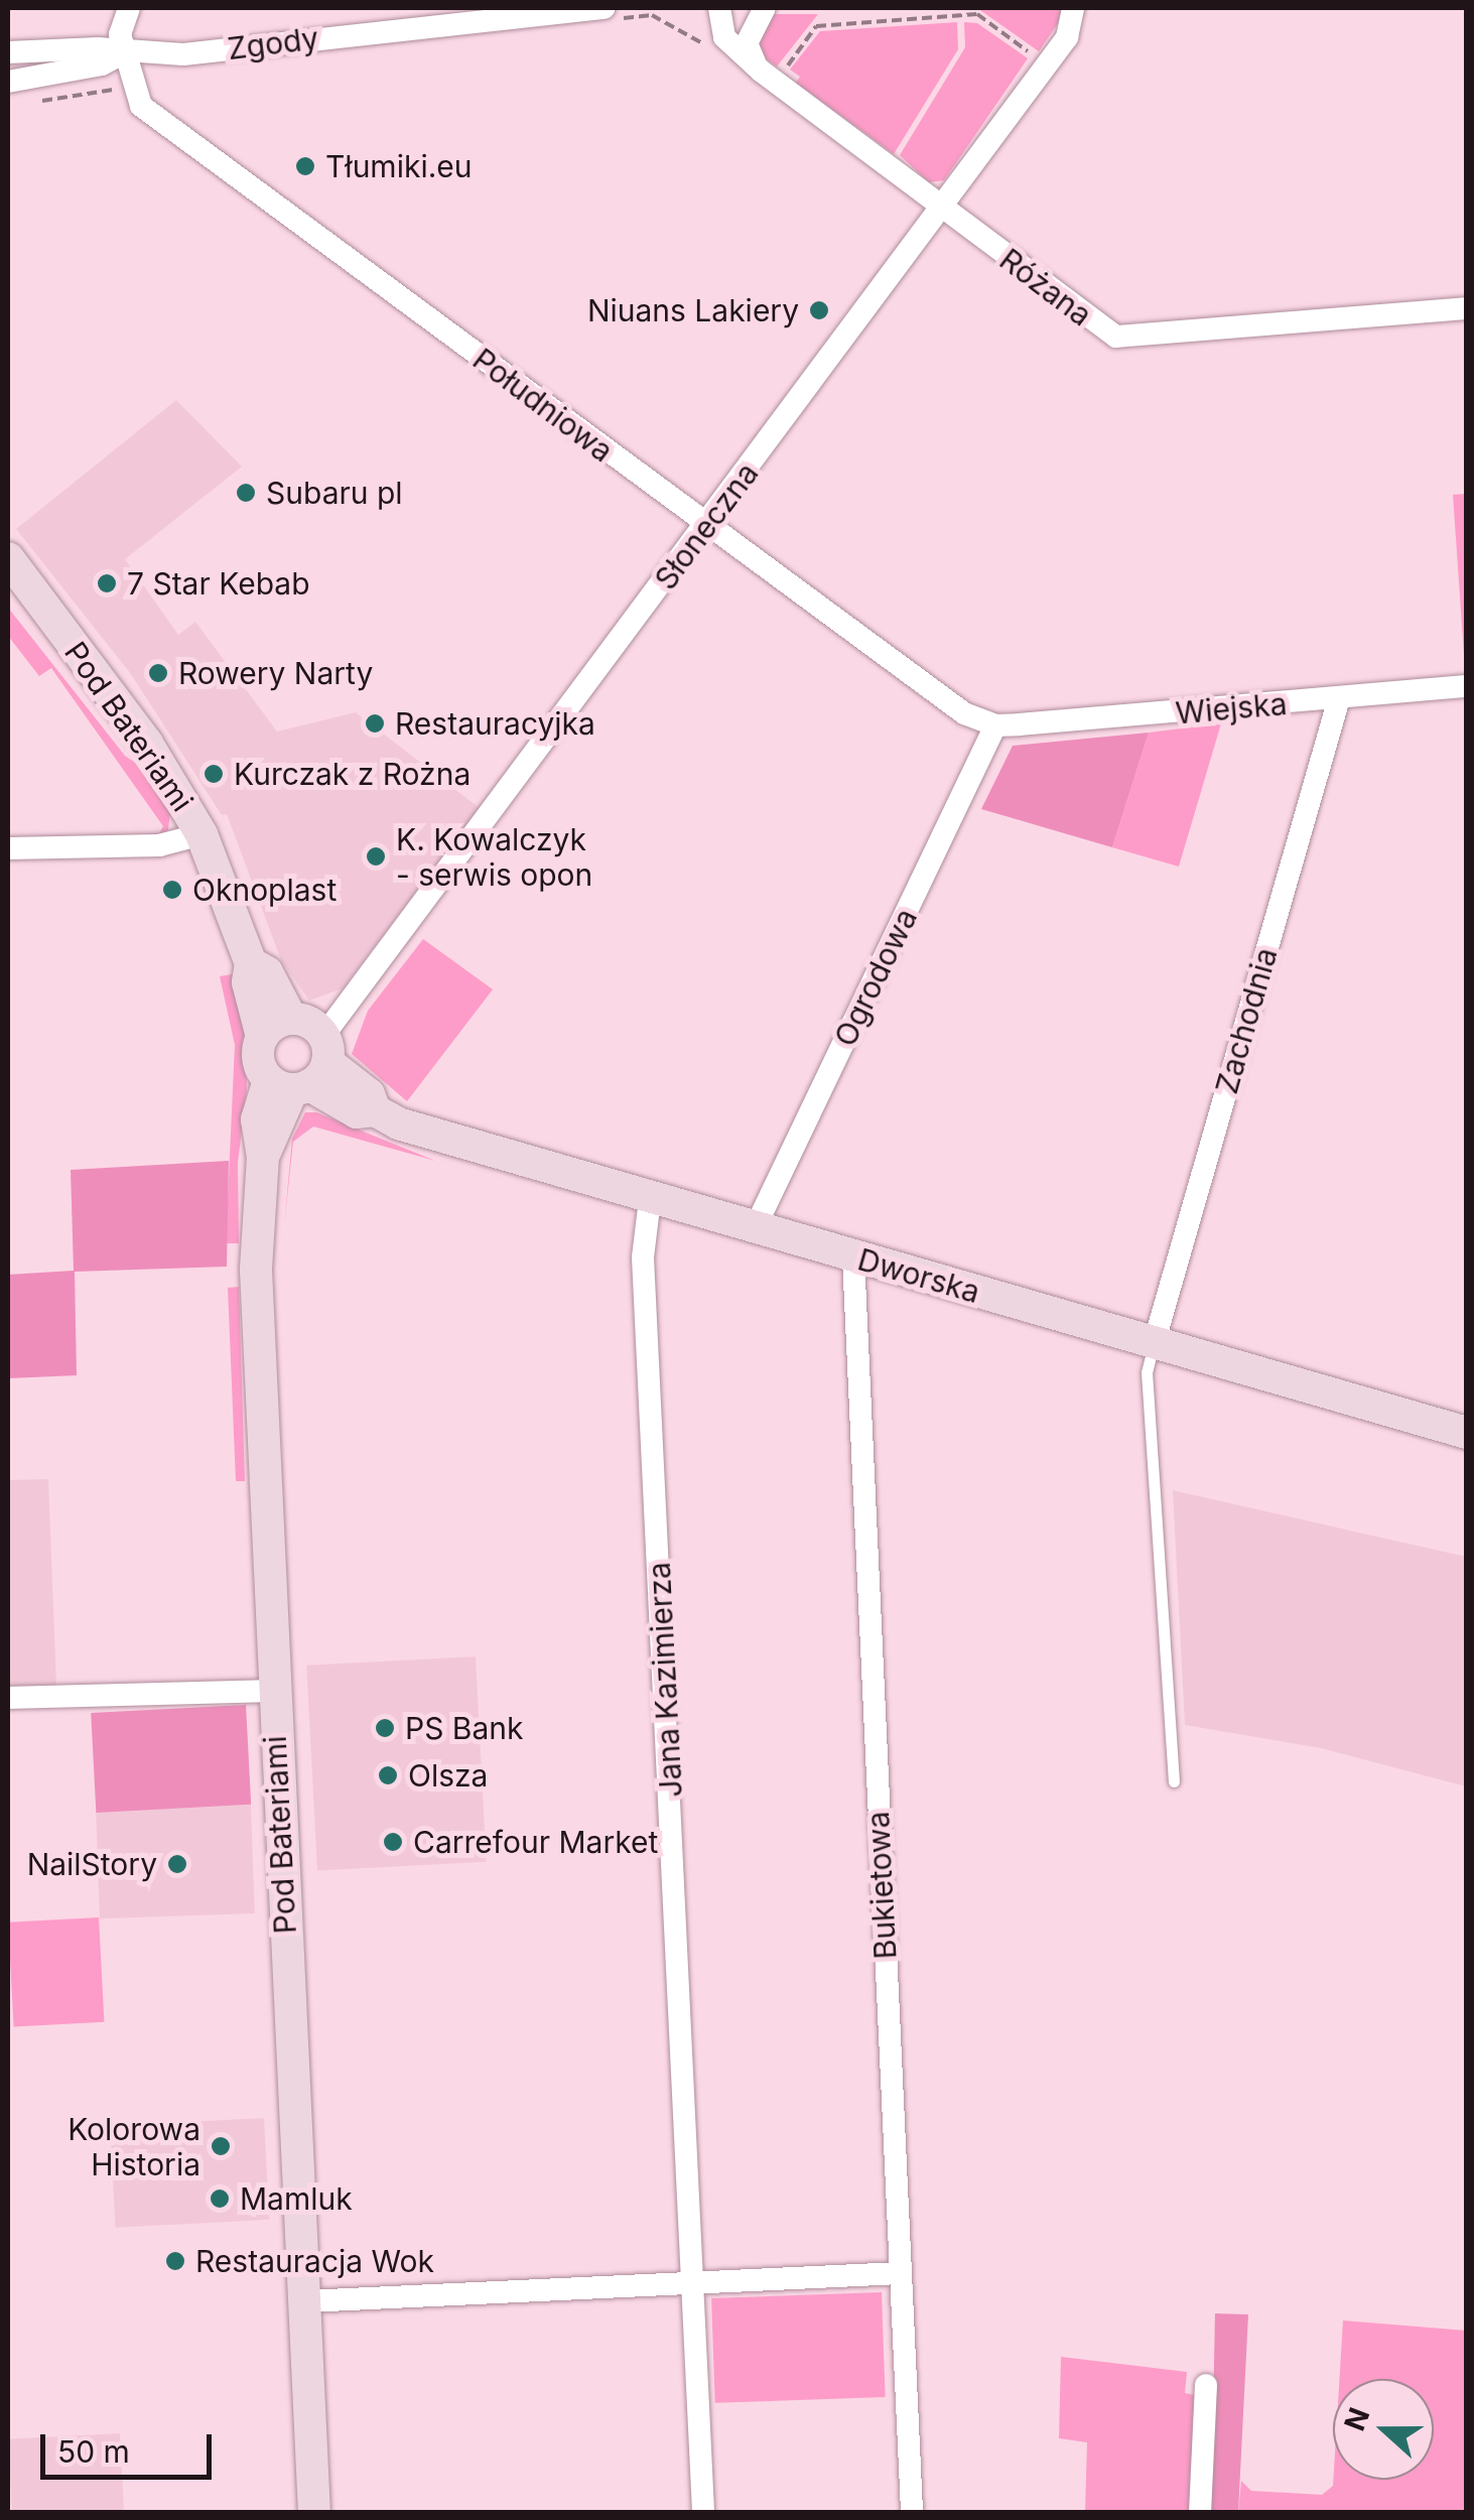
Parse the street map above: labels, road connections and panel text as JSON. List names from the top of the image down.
{
  "streets": {
    "street": [
      "Zgody",
      "Różana",
      "Południowa",
      "Słoneczna",
      "Wiejska",
      "Pod Bateriami",
      "Ogrodowa",
      "Zachodnia",
      "Dworska",
      "Jana Kazimierza",
      "Bukietowa"
    ]
  },
  "crossings": [
    ["Zgody", "Południowa"],
    ["Różana", "Słoneczna"],
    ["Południowa", "Słoneczna"],
    ["Południowa", "Wiejska"],
    ["Południowa", "Ogrodowa"],
    ["Słoneczna", "Pod Bateriami"],
    ["Słoneczna", "Dworska"],
    ["Wiejska", "Ogrodowa"],
    ["Wiejska", "Zachodnia"],
    ["Pod Bateriami", "Dworska"],
    ["Ogrodowa", "Dworska"],
    ["Zachodnia", "Dworska"],
    ["Dworska", "Jana Kazimierza"],
    ["Dworska", "Bukietowa"]
  ],
  "places": [
    "Tłumiki.eu",
    "Niuans Lakiery",
    "Subaru pl",
    "7 Star Kebab",
    "Rowery Narty",
    "Restauracyjka",
    "Kurczak z Rożna",
    "K. Kowalczyk - serwis opon",
    "Oknoplast",
    "PS Bank",
    "Olsza",
    "Carrefour Market",
    "NailStory",
    "Kolorowa Historia",
    "Mamluk",
    "Restauracja Wok"
  ],
  "scale_bar": "50 m",
  "north": "left"
}
